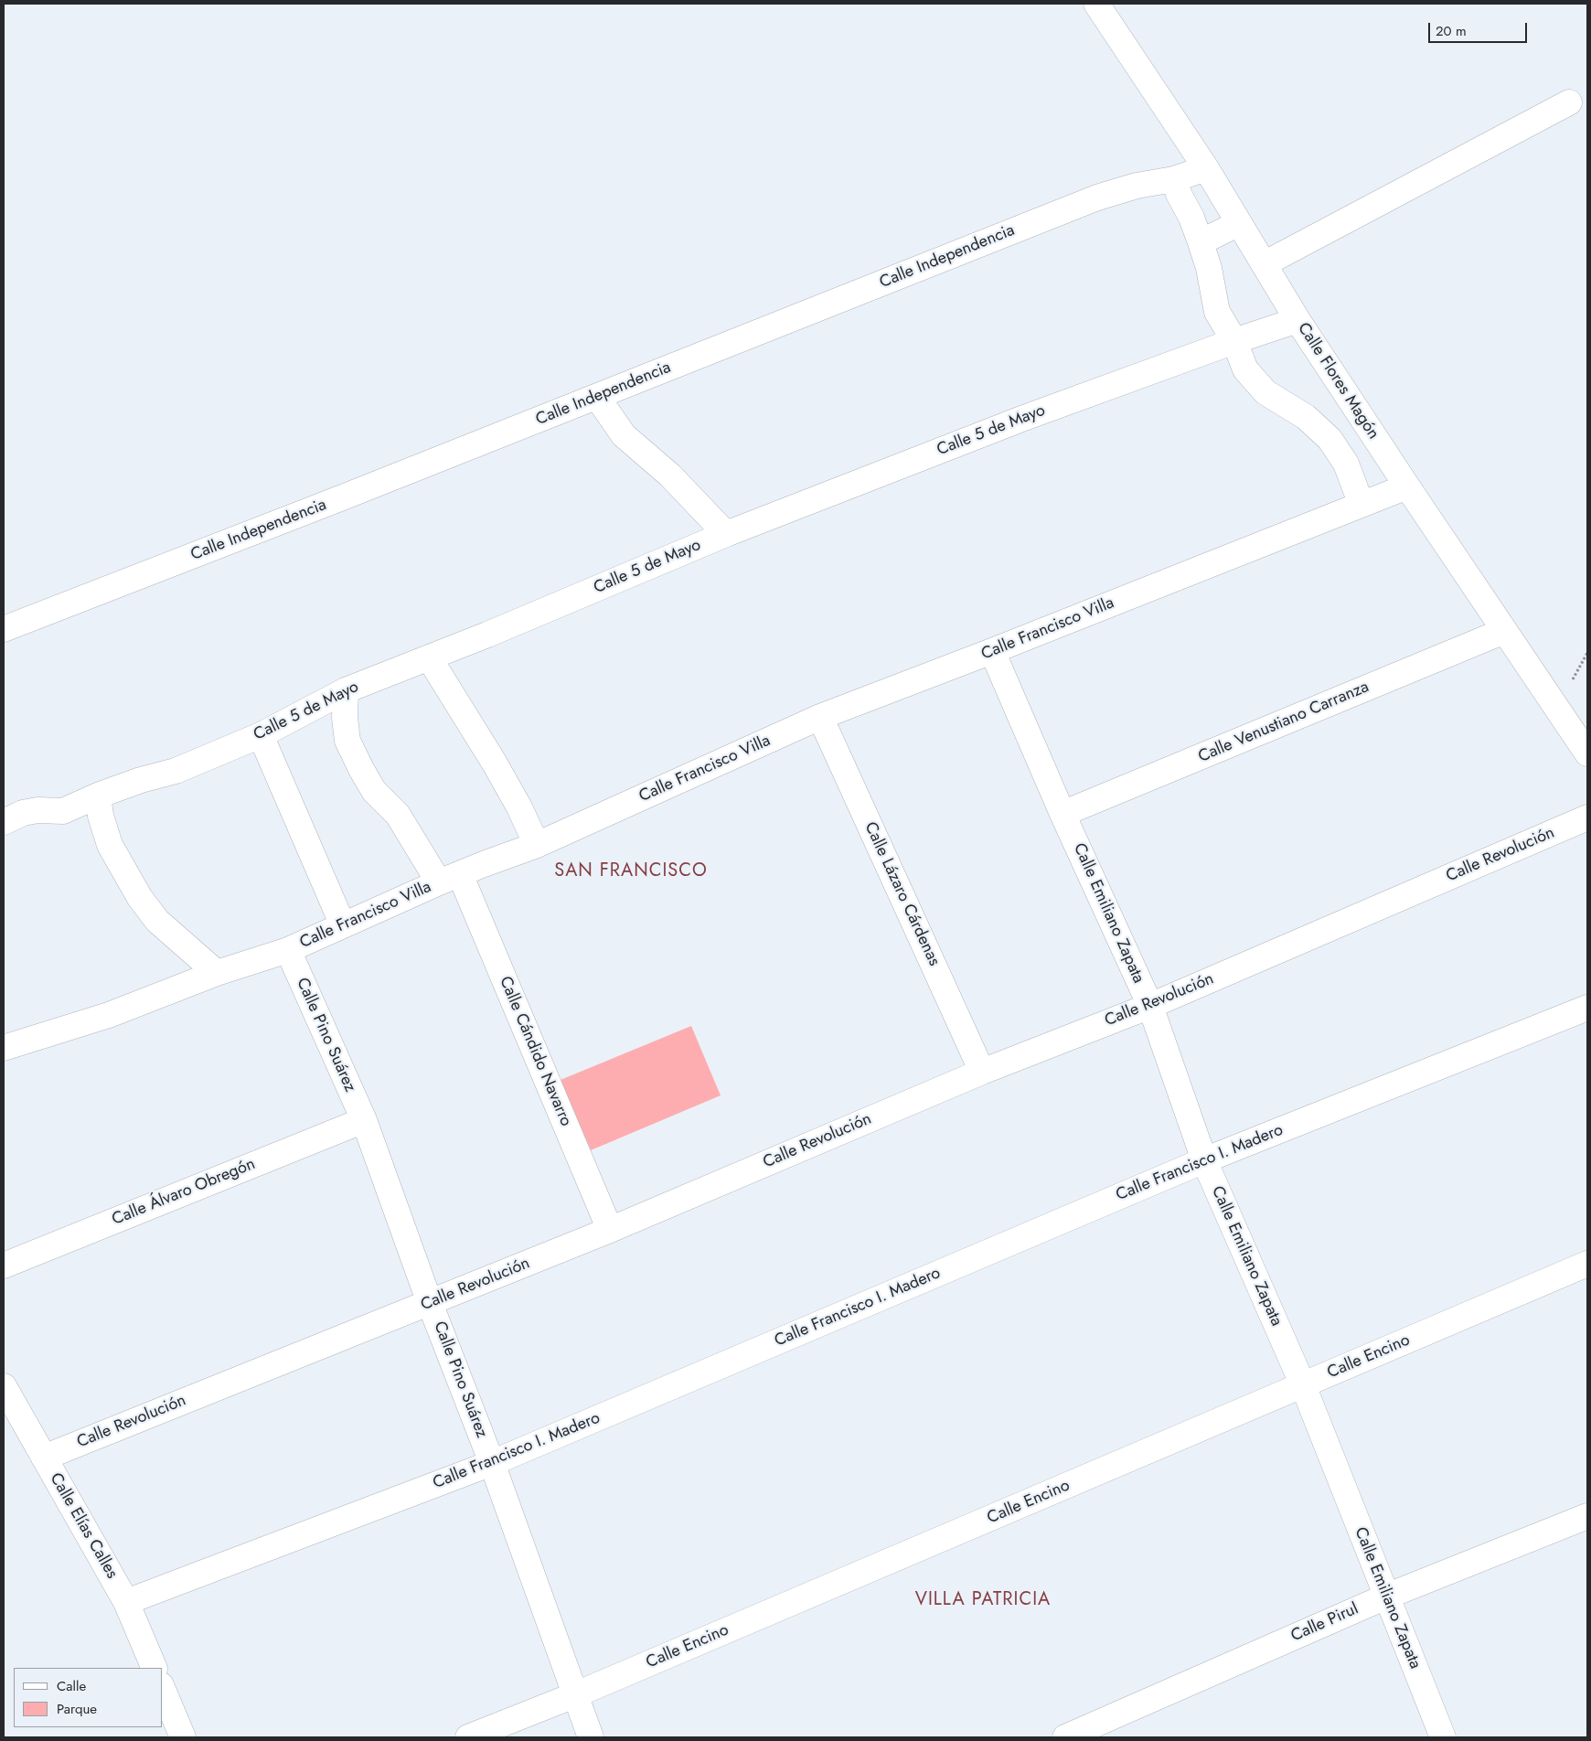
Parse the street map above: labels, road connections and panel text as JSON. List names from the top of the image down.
{
  "streets": {
    "street": [
      "Calle Independencia",
      "Calle Flores Magón",
      "Calle 5 de Mayo",
      "Calle Francisco Villa",
      "Calle Venustiano Carranza",
      "Calle Revolución",
      "Calle Lázaro Cárdenas",
      "Calle Emiliano Zapata",
      "Calle Pino Suárez",
      "Calle Cándido Navarro",
      "Calle Francisco I. Madero",
      "Calle Álvaro Obregón",
      "Calle Encino",
      "Calle Elías Calles",
      "Calle Pirul"
    ]
  },
  "crossings": [
    ["Calle Independencia", "Calle Flores Magón"],
    ["Calle Flores Magón", "Calle 5 de Mayo"],
    ["Calle Flores Magón", "Calle Francisco Villa"],
    ["Calle Flores Magón", "Calle Venustiano Carranza"],
    ["Calle 5 de Mayo", "Calle Cándido Navarro"],
    ["Calle Francisco Villa", "Calle Lázaro Cárdenas"],
    ["Calle Francisco Villa", "Calle Emiliano Zapata"],
    ["Calle Francisco Villa", "Calle Pino Suárez"],
    ["Calle Francisco Villa", "Calle Cándido Navarro"],
    ["Calle Venustiano Carranza", "Calle Emiliano Zapata"],
    ["Calle Revolución", "Calle Lázaro Cárdenas"],
    ["Calle Revolución", "Calle Emiliano Zapata"],
    ["Calle Revolución", "Calle Pino Suárez"],
    ["Calle Revolución", "Calle Cándido Navarro"],
    ["Calle Revolución", "Calle Elías Calles"],
    ["Calle Emiliano Zapata", "Calle Francisco I. Madero"],
    ["Calle Emiliano Zapata", "Calle Encino"],
    ["Calle Emiliano Zapata", "Calle Pirul"],
    ["Calle Pino Suárez", "Calle Francisco I. Madero"],
    ["Calle Pino Suárez", "Calle Álvaro Obregón"],
    ["Calle Pino Suárez", "Calle Encino"],
    ["Calle Francisco I. Madero", "Calle Elías Calles"]
  ],
  "districts": ["SAN FRANCISCO", "VILLA PATRICIA"],
  "legend": ["Calle", "Parque"],
  "scale_bar": "20 m"
}
